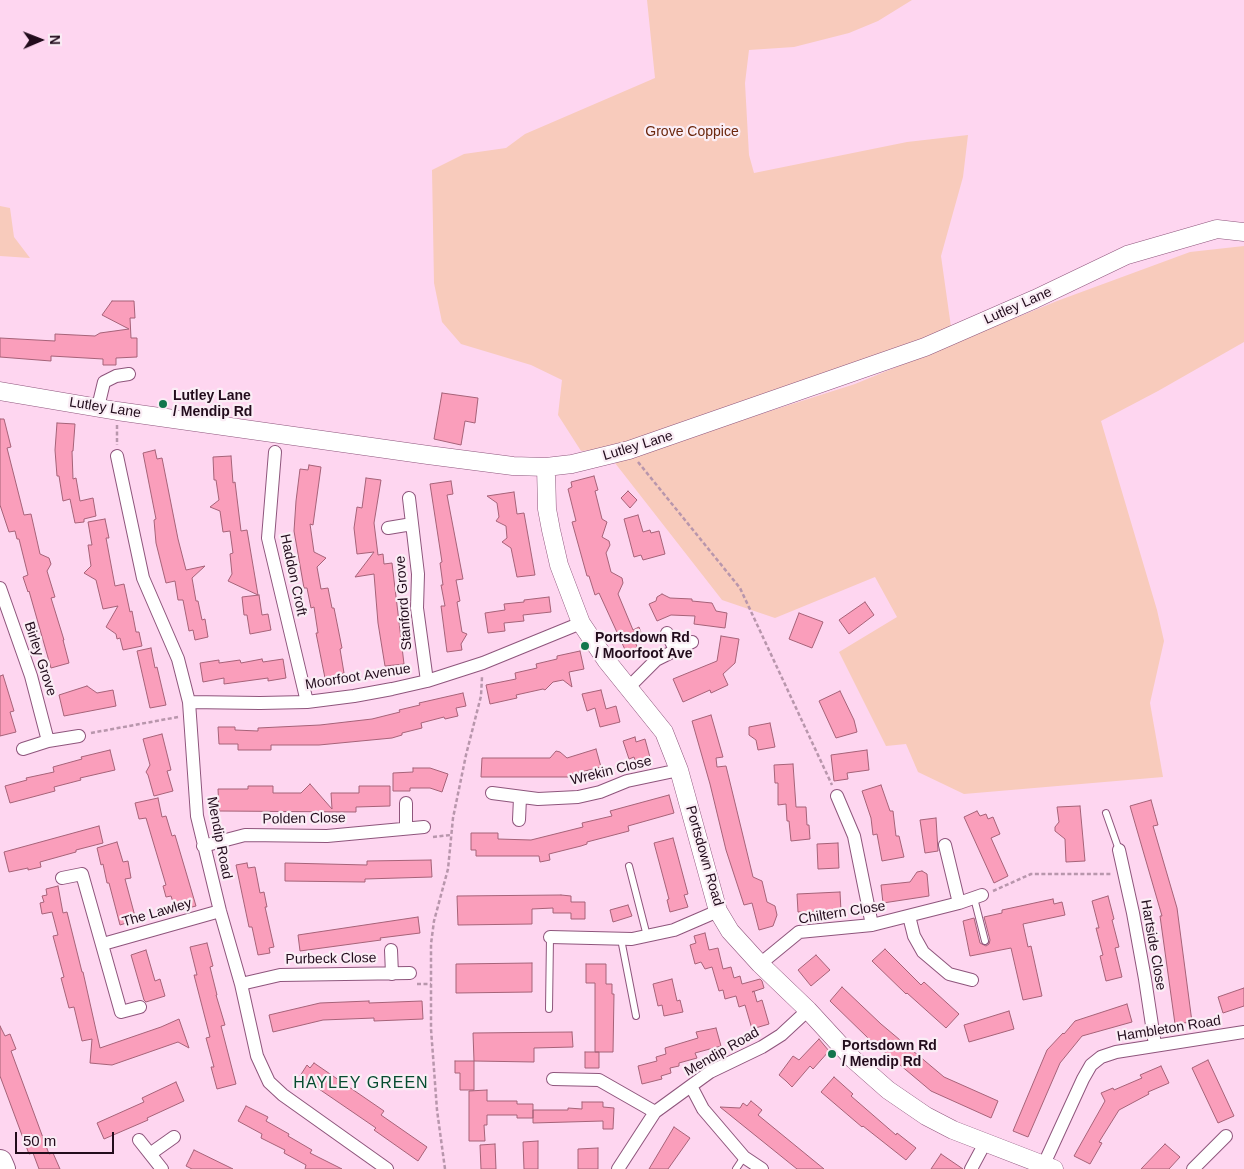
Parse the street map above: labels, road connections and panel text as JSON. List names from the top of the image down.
{
  "streets": {
    "street": [
      "Lutley Lane",
      "Haddon Croft",
      "Stanford Grove",
      "Birley Grove",
      "Moorfoot Avenue",
      "Wrekin Close",
      "Polden Close",
      "Mendip Road",
      "Portsdown Road",
      "The Lawley",
      "Chiltern Close",
      "Hartside Close",
      "Purbeck Close",
      "Hambleton Road"
    ]
  },
  "crossings": [
    ["Lutley Lane", "Portsdown Road"],
    ["Haddon Croft", "Moorfoot Avenue"],
    ["Stanford Grove", "Moorfoot Avenue"],
    ["Moorfoot Avenue", "Mendip Road"],
    ["Moorfoot Avenue", "Portsdown Road"],
    ["Wrekin Close", "Portsdown Road"],
    ["Polden Close", "Mendip Road"],
    ["Mendip Road", "Portsdown Road"],
    ["Mendip Road", "The Lawley"],
    ["Mendip Road", "Purbeck Close"],
    ["Portsdown Road", "Chiltern Close"],
    ["Portsdown Road", "Hambleton Road"],
    ["Hartside Close", "Hambleton Road"]
  ],
  "districts": ["HAYLEY GREEN"],
  "parks": ["Grove Coppice"],
  "places": ["Lutley Lane / Mendip Rd", "Portsdown Rd / Moorfoot Ave", "Portsdown Rd / Mendip Rd"],
  "scale_bar": "50 m",
  "north": "right"
}
